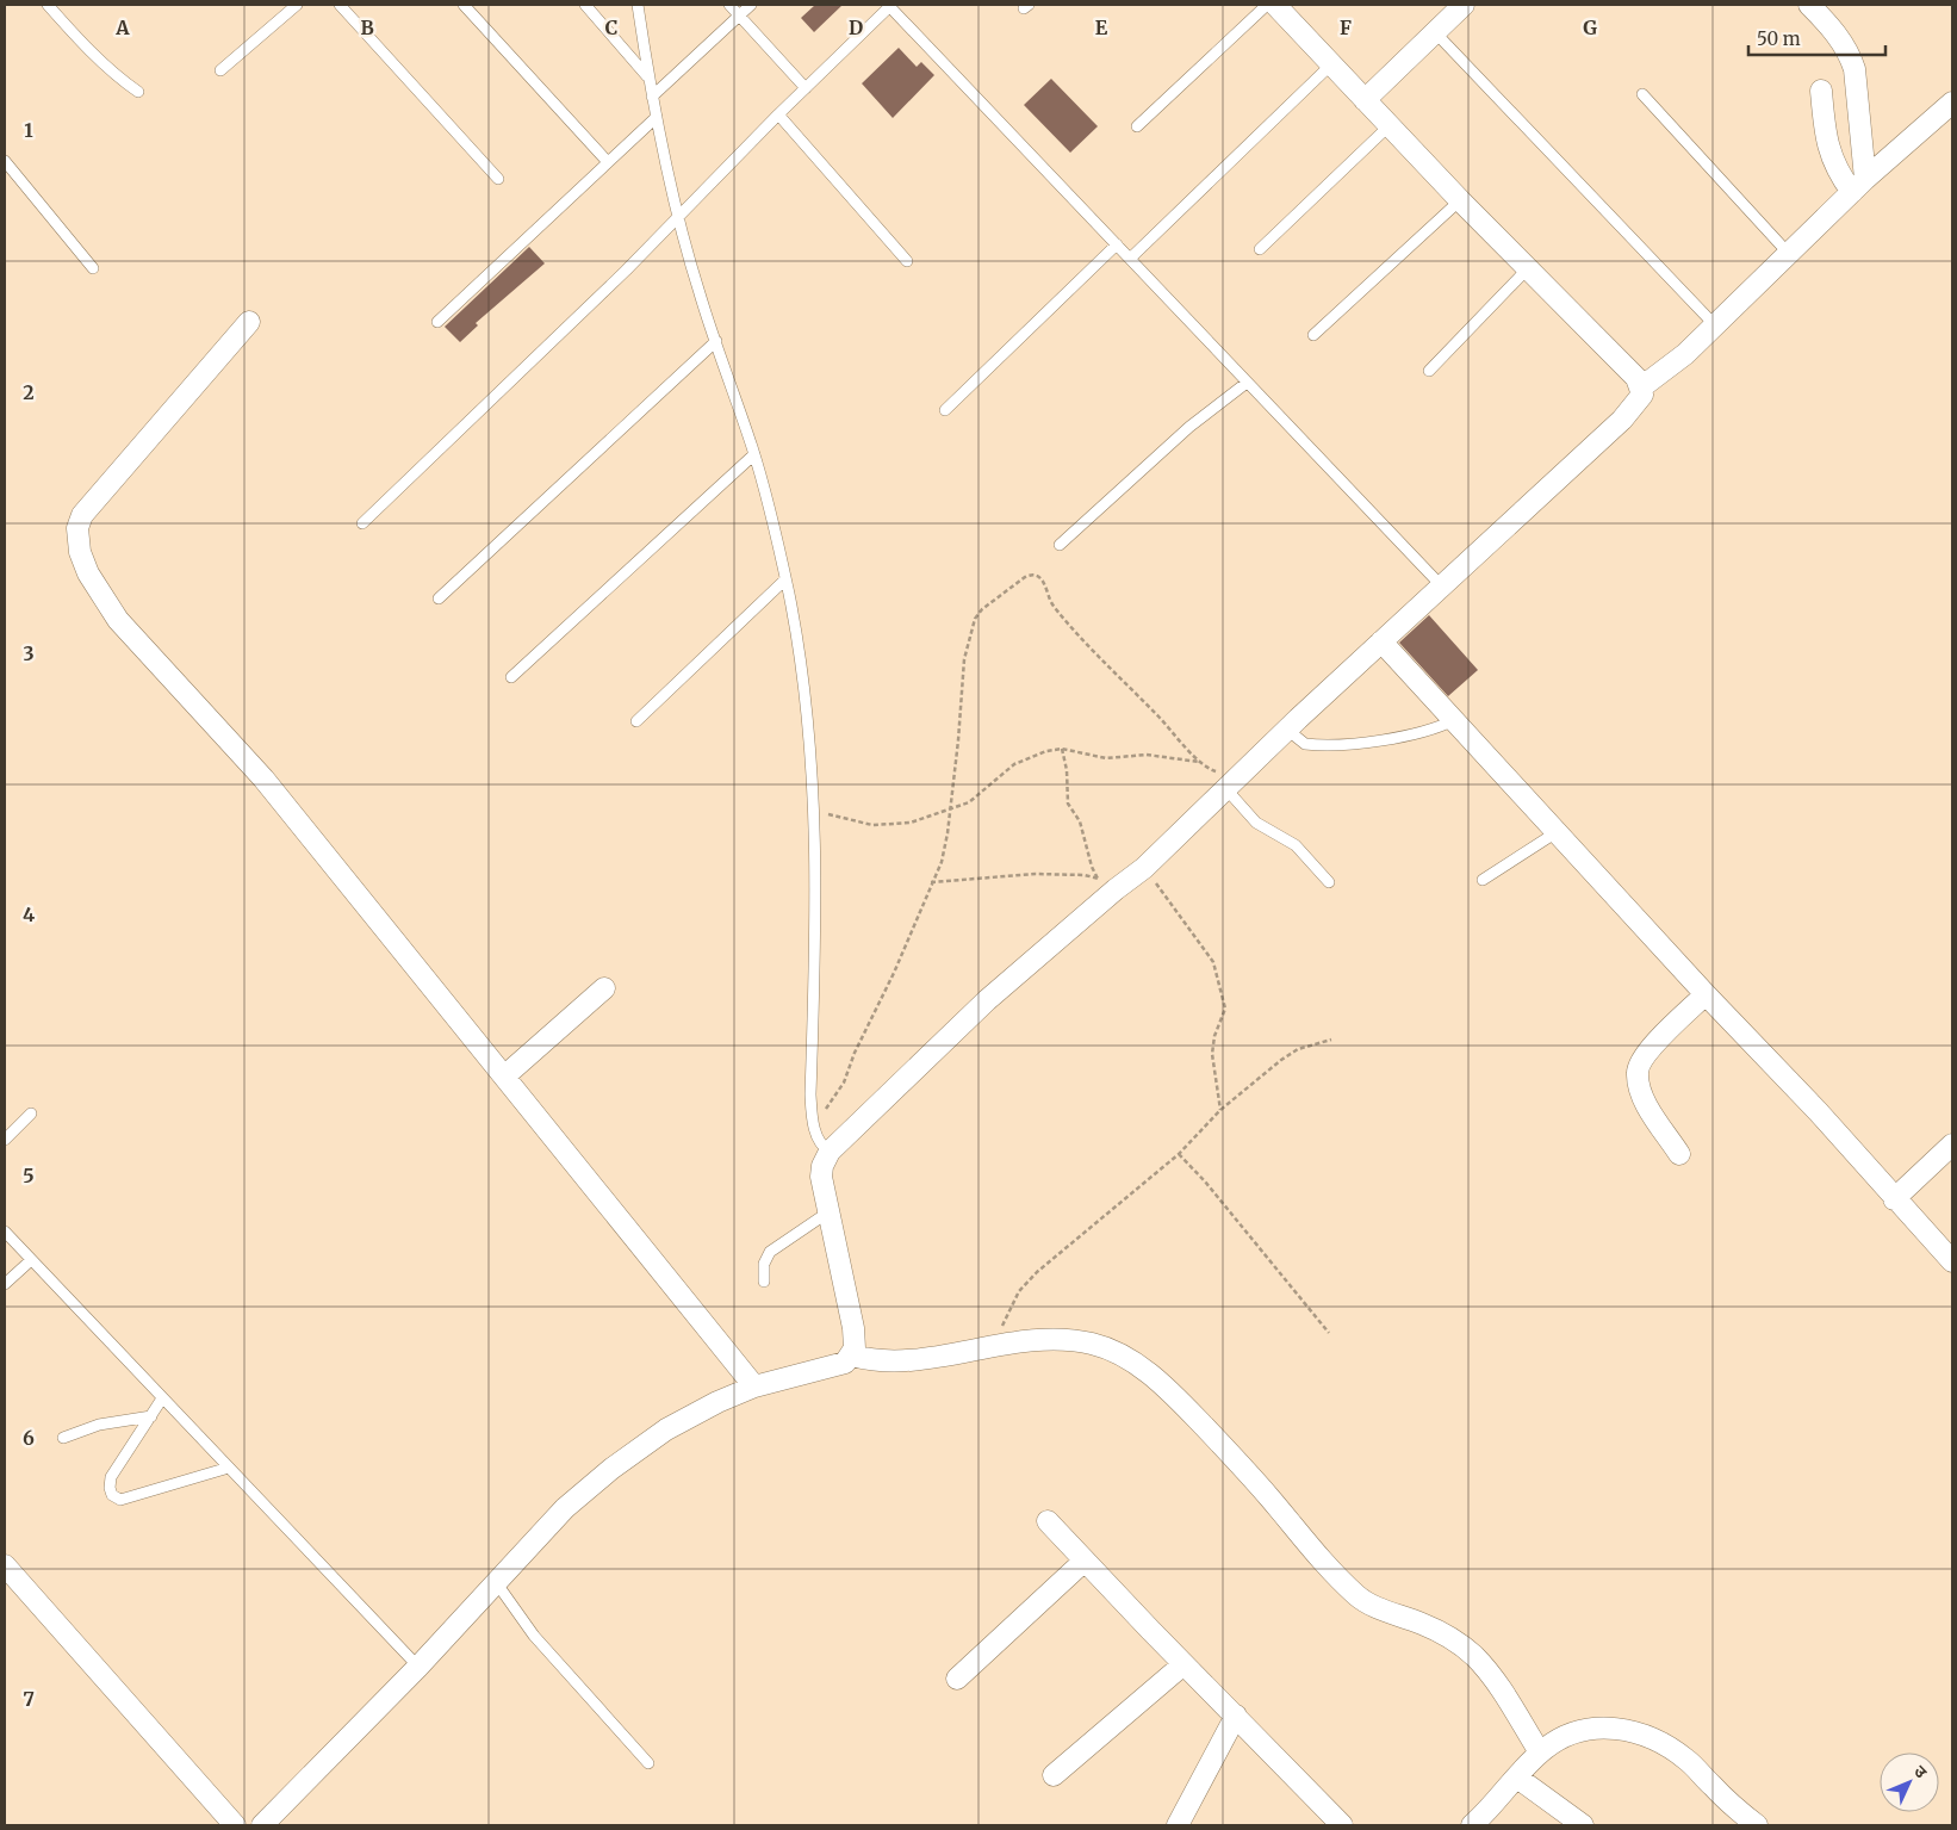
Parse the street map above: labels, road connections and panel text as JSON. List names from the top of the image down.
{
  "scale_bar": "50 m",
  "north": "top right",
  "grid": {
    "columns": [
      "A",
      "B",
      "C",
      "D",
      "E",
      "F",
      "G"
    ],
    "rows": [
      "1",
      "2",
      "3",
      "4",
      "5",
      "6",
      "7"
    ]
  }
}
